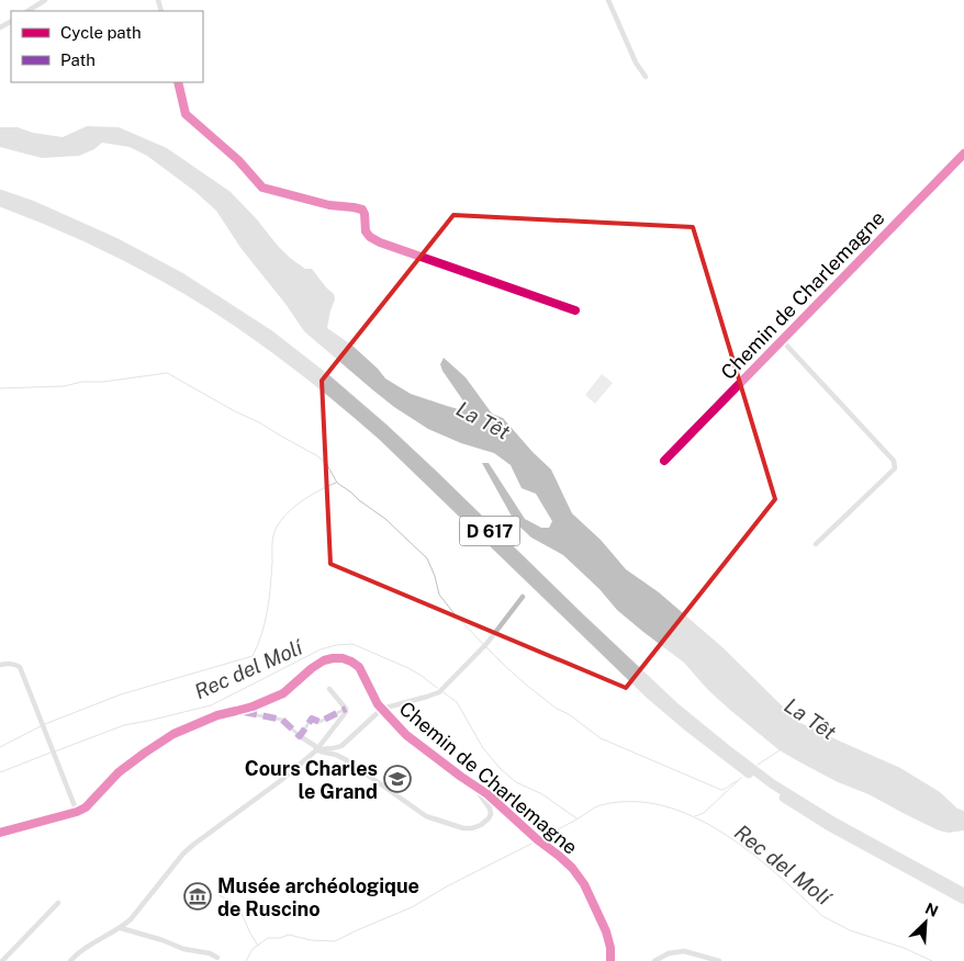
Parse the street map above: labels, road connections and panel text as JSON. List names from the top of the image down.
{
  "streets": {
    "highway": ["D 617"],
    "street": ["Chemin de Charlemagne"]
  },
  "water": ["La Têt", "Rec del Molí"],
  "places": {
    "school or university": ["Cours Charles le Grand"],
    "museum": ["Musée archéologique de Ruscino"]
  },
  "legend": ["Cycle path", "Path"],
  "north": "top right"
}
